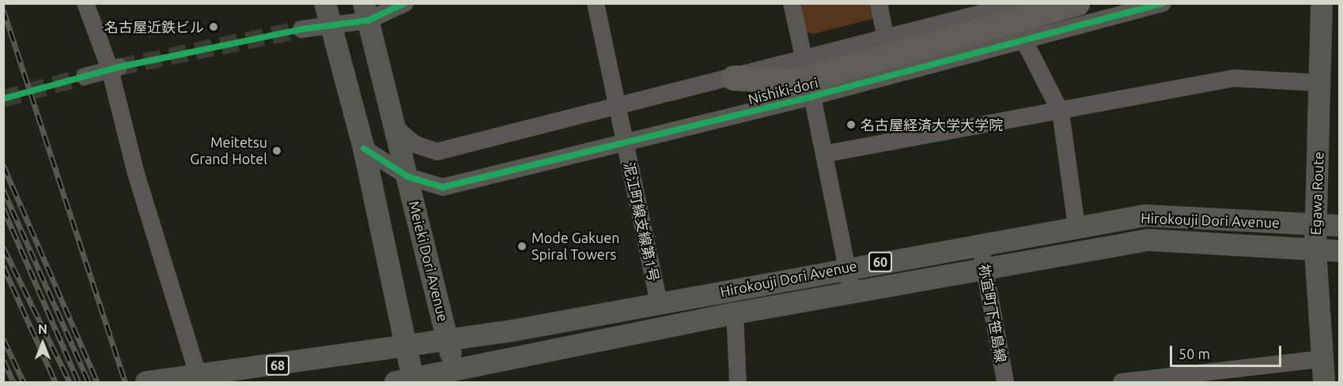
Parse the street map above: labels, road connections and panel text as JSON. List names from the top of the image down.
{
  "streets": {
    "main road": [
      "Egawa Route",
      "Hirokouji Dori Avenue",
      "Meieki Dori Avenue",
      "60",
      "68"
    ],
    "street": ["Nishiki-dori", "泥江町線支線第1号", "祢宜町下笹島線"]
  },
  "crossings": [
    ["Nishiki-dori", "泥江町線支線第1号"],
    ["Nishiki-dori", "Meieki Dori Avenue"],
    ["Egawa Route", "Hirokouji Dori Avenue"],
    ["Hirokouji Dori Avenue", "泥江町線支線第1号"],
    ["Hirokouji Dori Avenue", "Meieki Dori Avenue"],
    ["Hirokouji Dori Avenue", "祢宜町下笹島線"],
    ["Hirokouji Dori Avenue", "68"]
  ],
  "places": [
    "名古屋近鉄ビル",
    "名古屋経済大学大学院",
    "Meitetsu Grand Hotel",
    "Mode Gakuen Spiral Towers"
  ],
  "scale_bar": "50 m",
  "north": "top"
}
